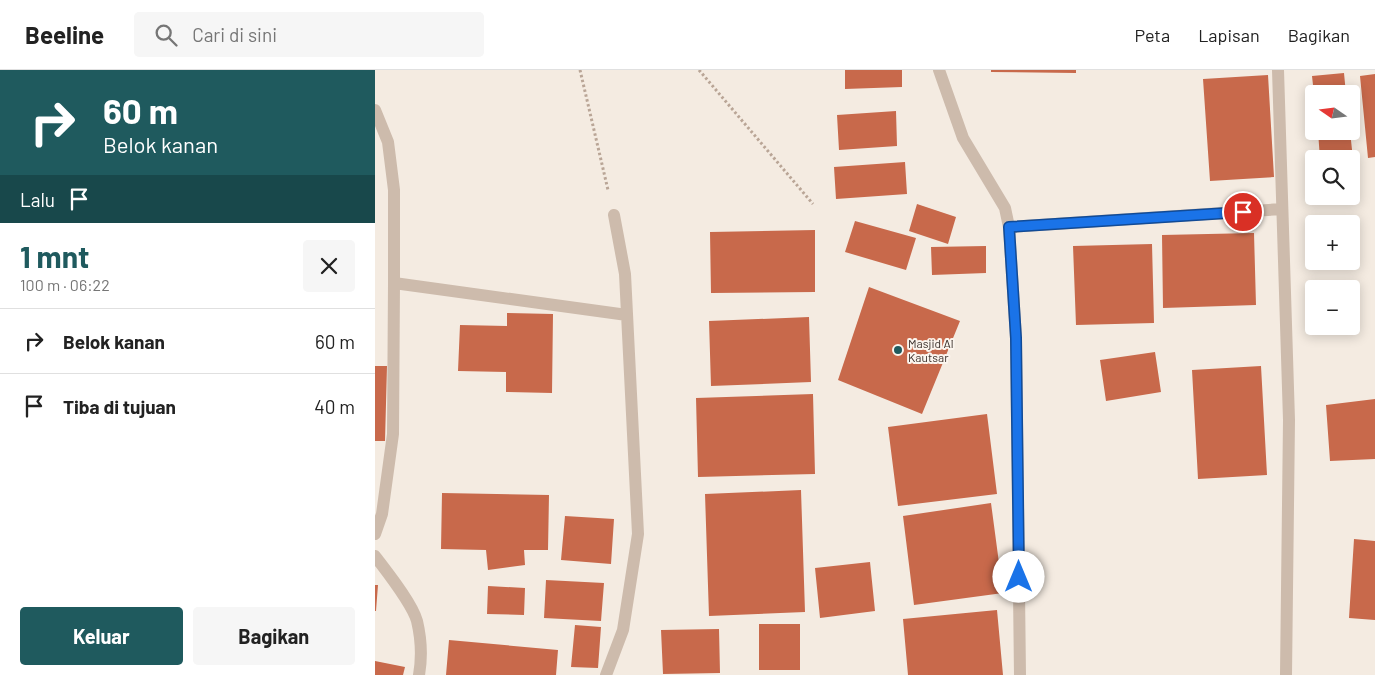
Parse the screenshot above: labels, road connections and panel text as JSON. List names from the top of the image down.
{
  "places": ["Masjid Al Kautsar"],
  "north": "left",
  "page": {
    "header": "Beeline",
    "search": "Cari di sini",
    "nav": ["Peta", "Lapisan", "Bagikan"],
    "turn": ["60 m", "Belok kanan"],
    "map_buttons": ["+", "−"],
    "then": "Lalu",
    "heading": ["1 mnt", "100 m · 06:22"],
    "list": [
      {
        "name": "Belok kanan",
        "value": "60 m"
      },
      {
        "name": "Tiba di tujuan",
        "value": "40 m"
      }
    ],
    "buttons": ["Keluar", "Bagikan"]
  }
}
